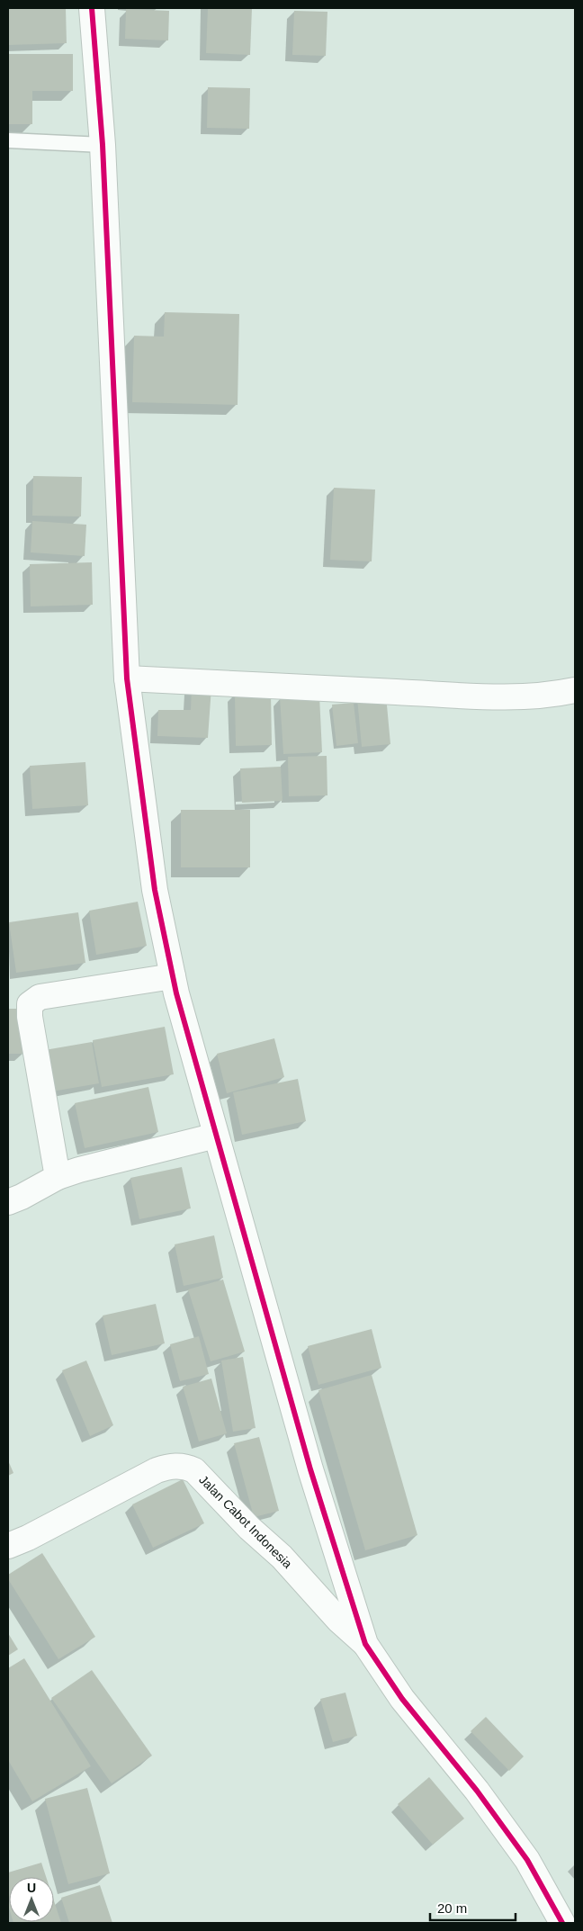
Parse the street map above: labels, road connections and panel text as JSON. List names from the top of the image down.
{
  "streets": {
    "street": ["Jalan Cabot Indonesia"]
  },
  "scale_bar": "20 m",
  "north": "top"
}
